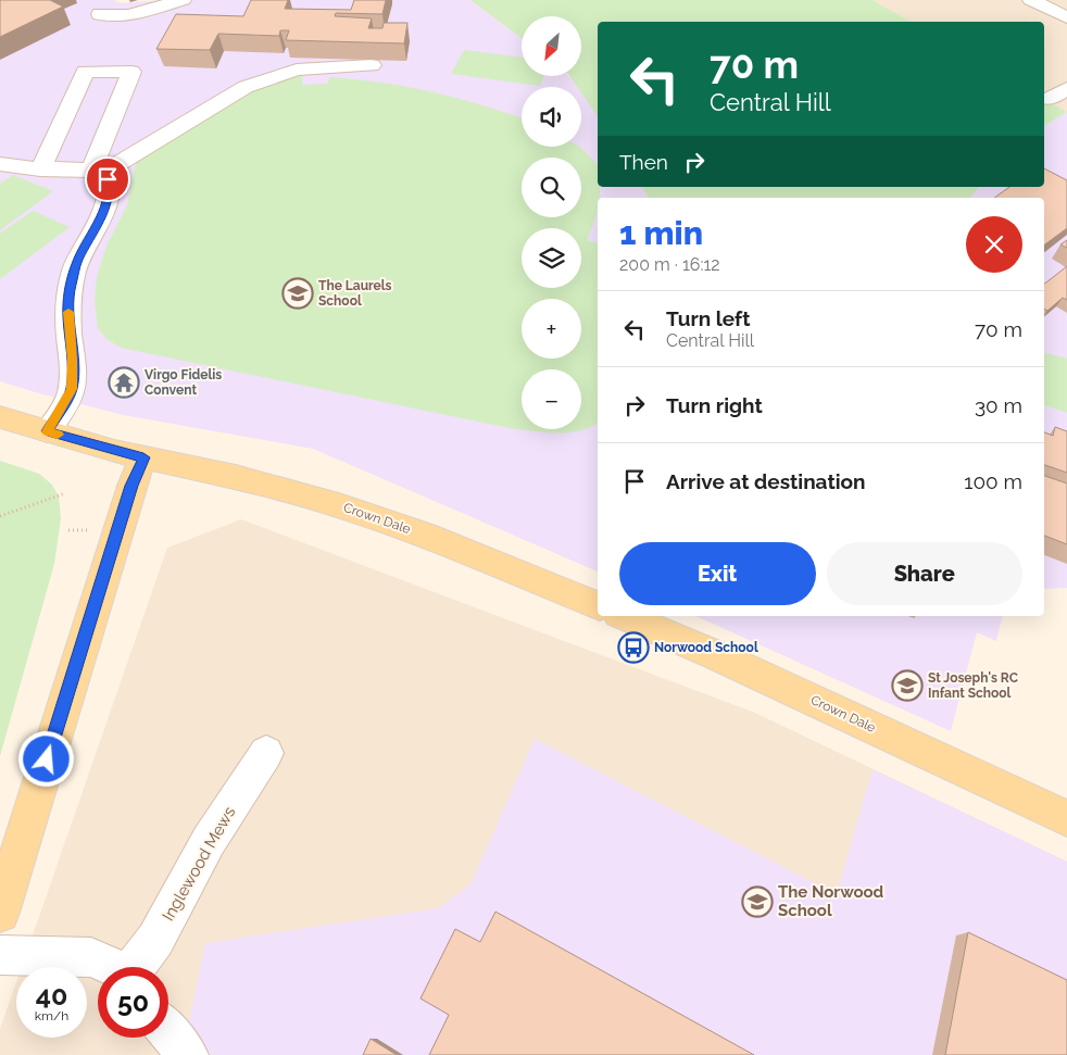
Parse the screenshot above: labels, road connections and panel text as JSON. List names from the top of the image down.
{
  "streets": {
    "main road": ["Crown Dale"],
    "street": ["Inglewood Mews"]
  },
  "places": {
    "school or university": ["The Laurels School", "St Joseph's RC Infant School", "The Norwood School"],
    "temple": ["Virgo Fidelis Convent"],
    "bus stop": ["Norwood School"]
  },
  "north": "bottom left",
  "page": {
    "map_buttons": ["+", "−"],
    "turn": ["70 m", "Central Hill"],
    "then": "Then",
    "heading": ["1 min", "200 m · 16:12"],
    "list": [
      {
        "name": "Turn left",
        "note": "Central Hill",
        "value": "70 m"
      },
      {
        "name": "Turn right",
        "value": "30 m"
      },
      {
        "name": "Arrive at destination",
        "value": "100 m"
      }
    ],
    "buttons": ["Exit", "Share"],
    "speed": "40 km/h",
    "limit": "50"
  }
}
